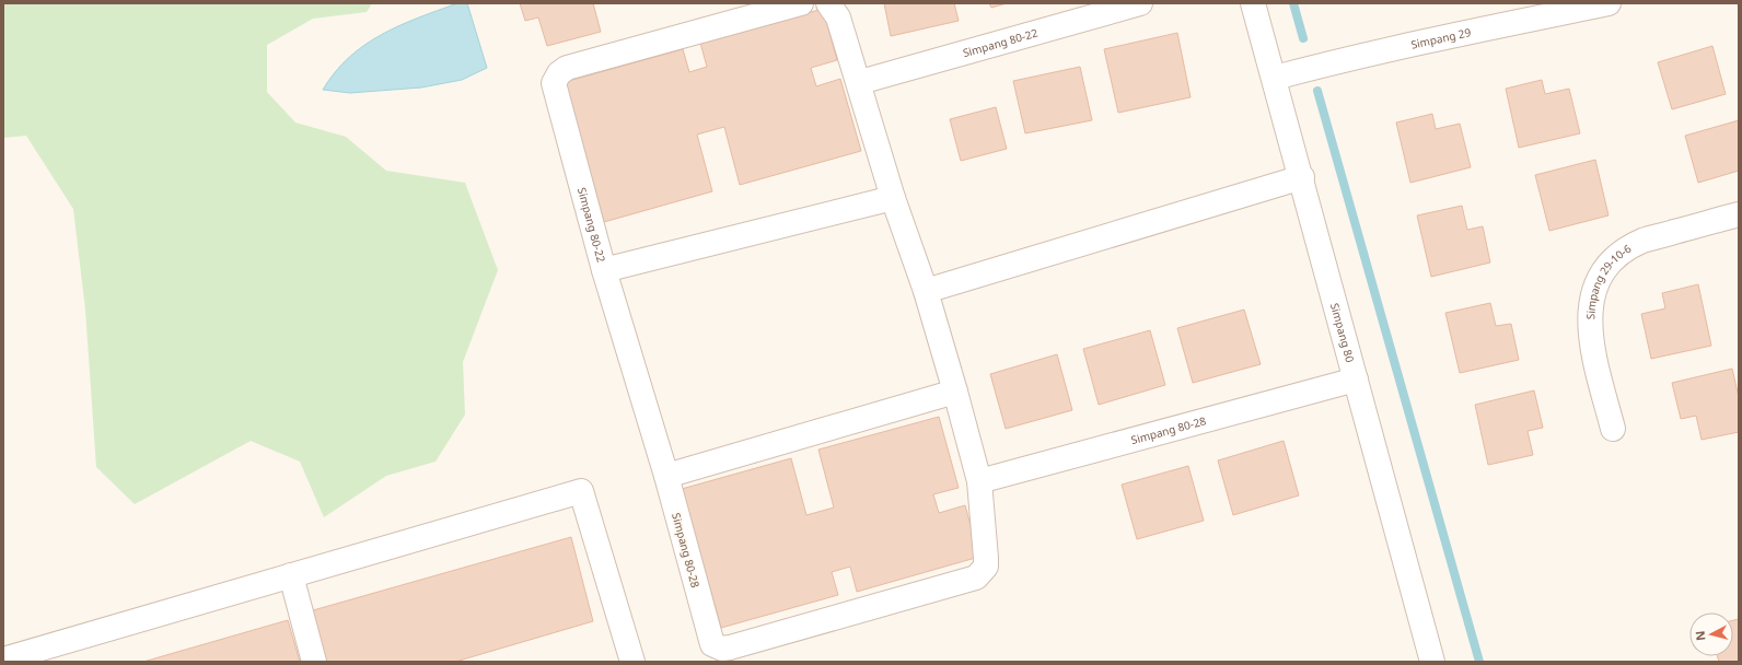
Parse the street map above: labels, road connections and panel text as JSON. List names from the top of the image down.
{
  "streets": {
    "street": [
      "Simpang 29",
      "Simpang 80-22",
      "Simpang 29-10-6",
      "Simpang 80",
      "Simpang 80-28"
    ]
  },
  "crossings": [
    ["Simpang 29", "Simpang 80"],
    ["Simpang 80-22", "Simpang 80-28"],
    ["Simpang 80", "Simpang 80-28"]
  ],
  "north": "left"
}
